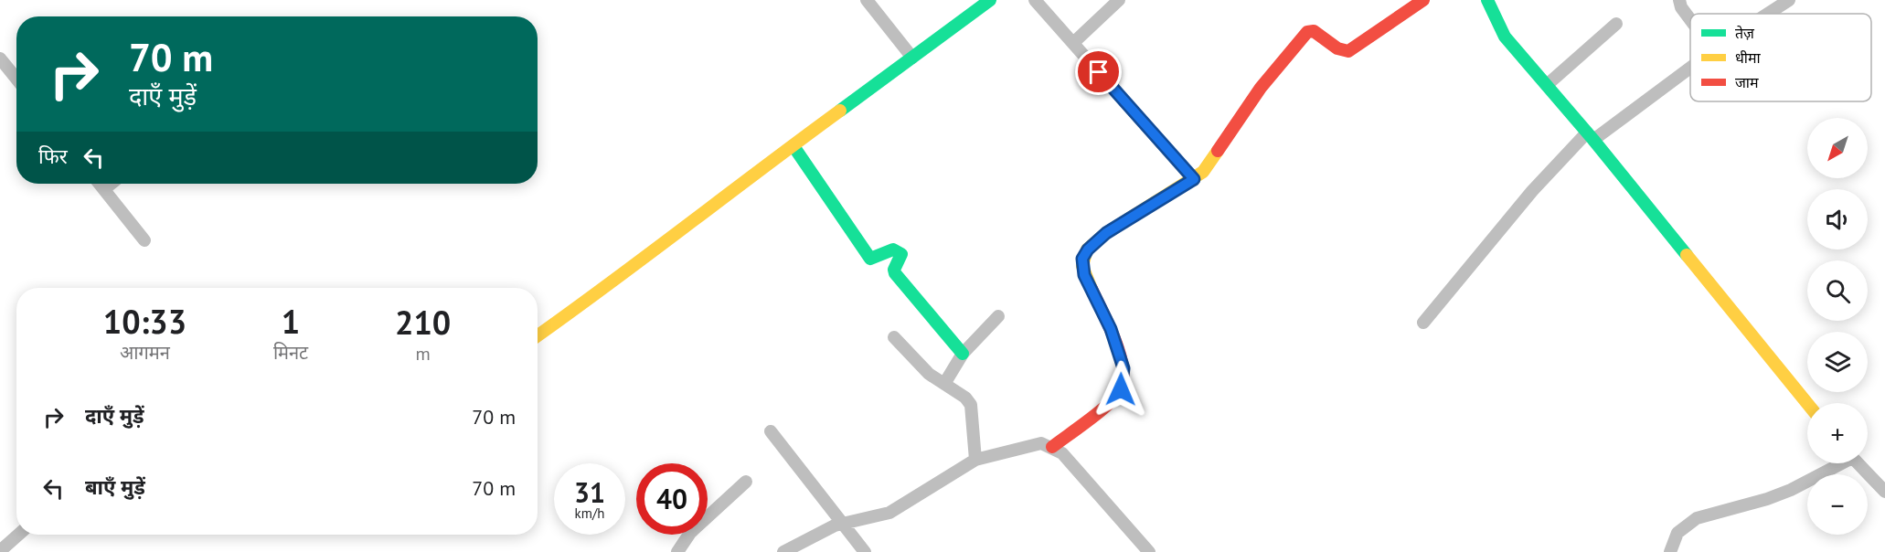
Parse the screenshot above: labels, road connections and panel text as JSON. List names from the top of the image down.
{
  "legend": ["तेज़", "धीमा", "जाम"],
  "north": "bottom left",
  "page": {
    "turn": ["70 m", "दाएँ मुड़ें"],
    "map_buttons": ["+", "−"],
    "then": "फिर",
    "eta": [
      "10:33",
      "आगमन",
      "1",
      "मिनट",
      "210",
      "m"
    ],
    "list": [
      {
        "name": "दाएँ मुड़ें",
        "value": "70 m"
      },
      {
        "name": "बाएँ मुड़ें",
        "value": "70 m"
      }
    ],
    "speed": "31 km/h",
    "limit": "40"
  }
}
